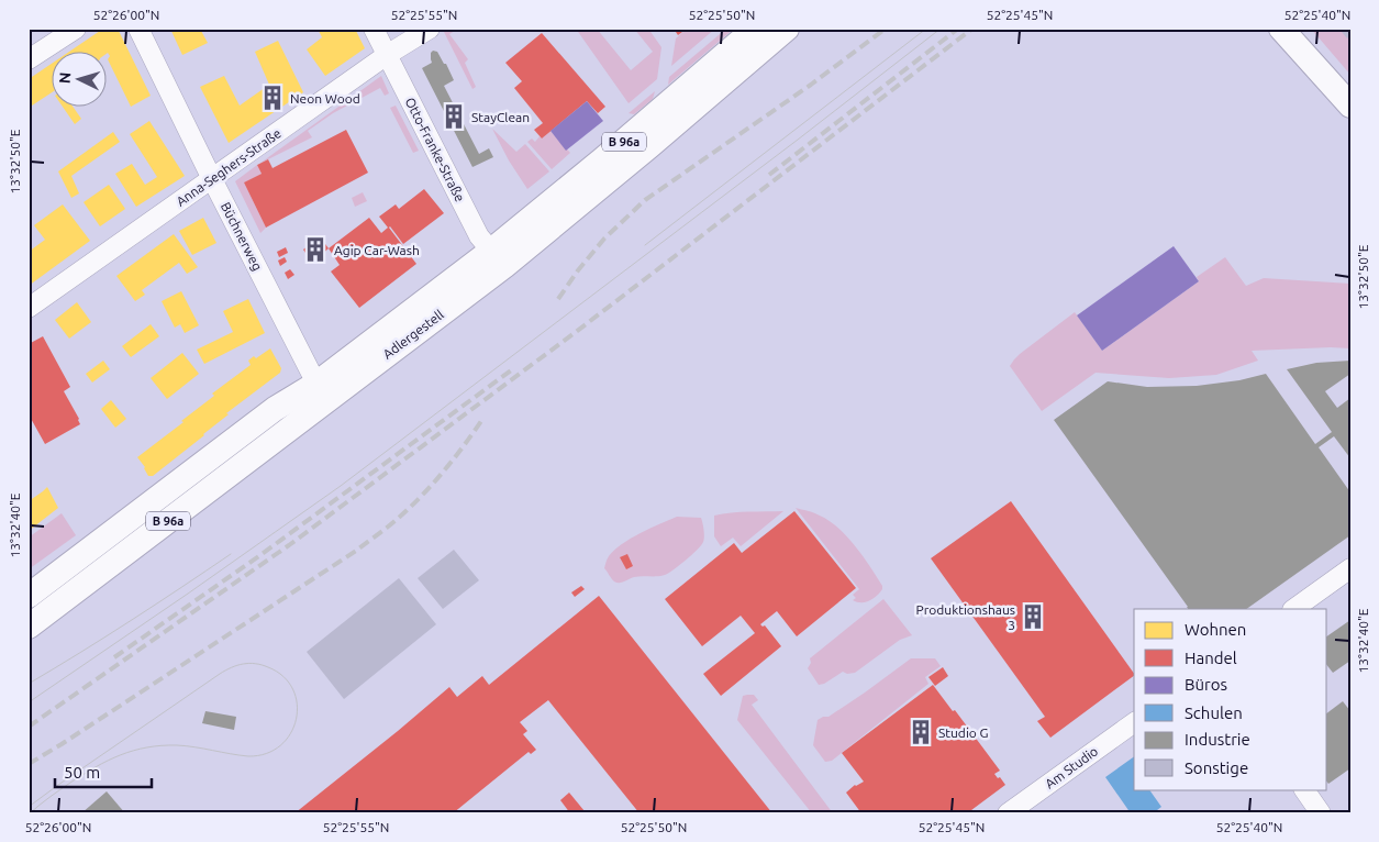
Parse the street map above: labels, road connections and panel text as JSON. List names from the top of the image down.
{
  "streets": {
    "main road": ["B 96a", "Adlergestell"],
    "street": [
      "Otto-Franke-Straße",
      "Anna-Seghers-Straße",
      "Büchnerweg",
      "Am Studio"
    ]
  },
  "crossings": [
    ["Otto-Franke-Straße", "Anna-Seghers-Straße"],
    ["Otto-Franke-Straße", "Adlergestell"],
    ["Anna-Seghers-Straße", "Büchnerweg"],
    ["Büchnerweg", "Adlergestell"]
  ],
  "places": {
    "building": [
      "Neon Wood",
      "StayClean",
      "Agip Car-Wash",
      "Produktionshaus 3",
      "Studio G"
    ]
  },
  "legend": [
    "Wohnen",
    "Handel",
    "Büros",
    "Schulen",
    "Industrie",
    "Sonstige"
  ],
  "scale_bar": "50 m",
  "north": "left",
  "coordinates": [
    "52°26'00\"N",
    "52°25'55\"N",
    "52°25'50\"N",
    "52°25'45\"N",
    "52°25'40\"N",
    "13°32'50\"E",
    "13°32'40\"E"
  ]
}
